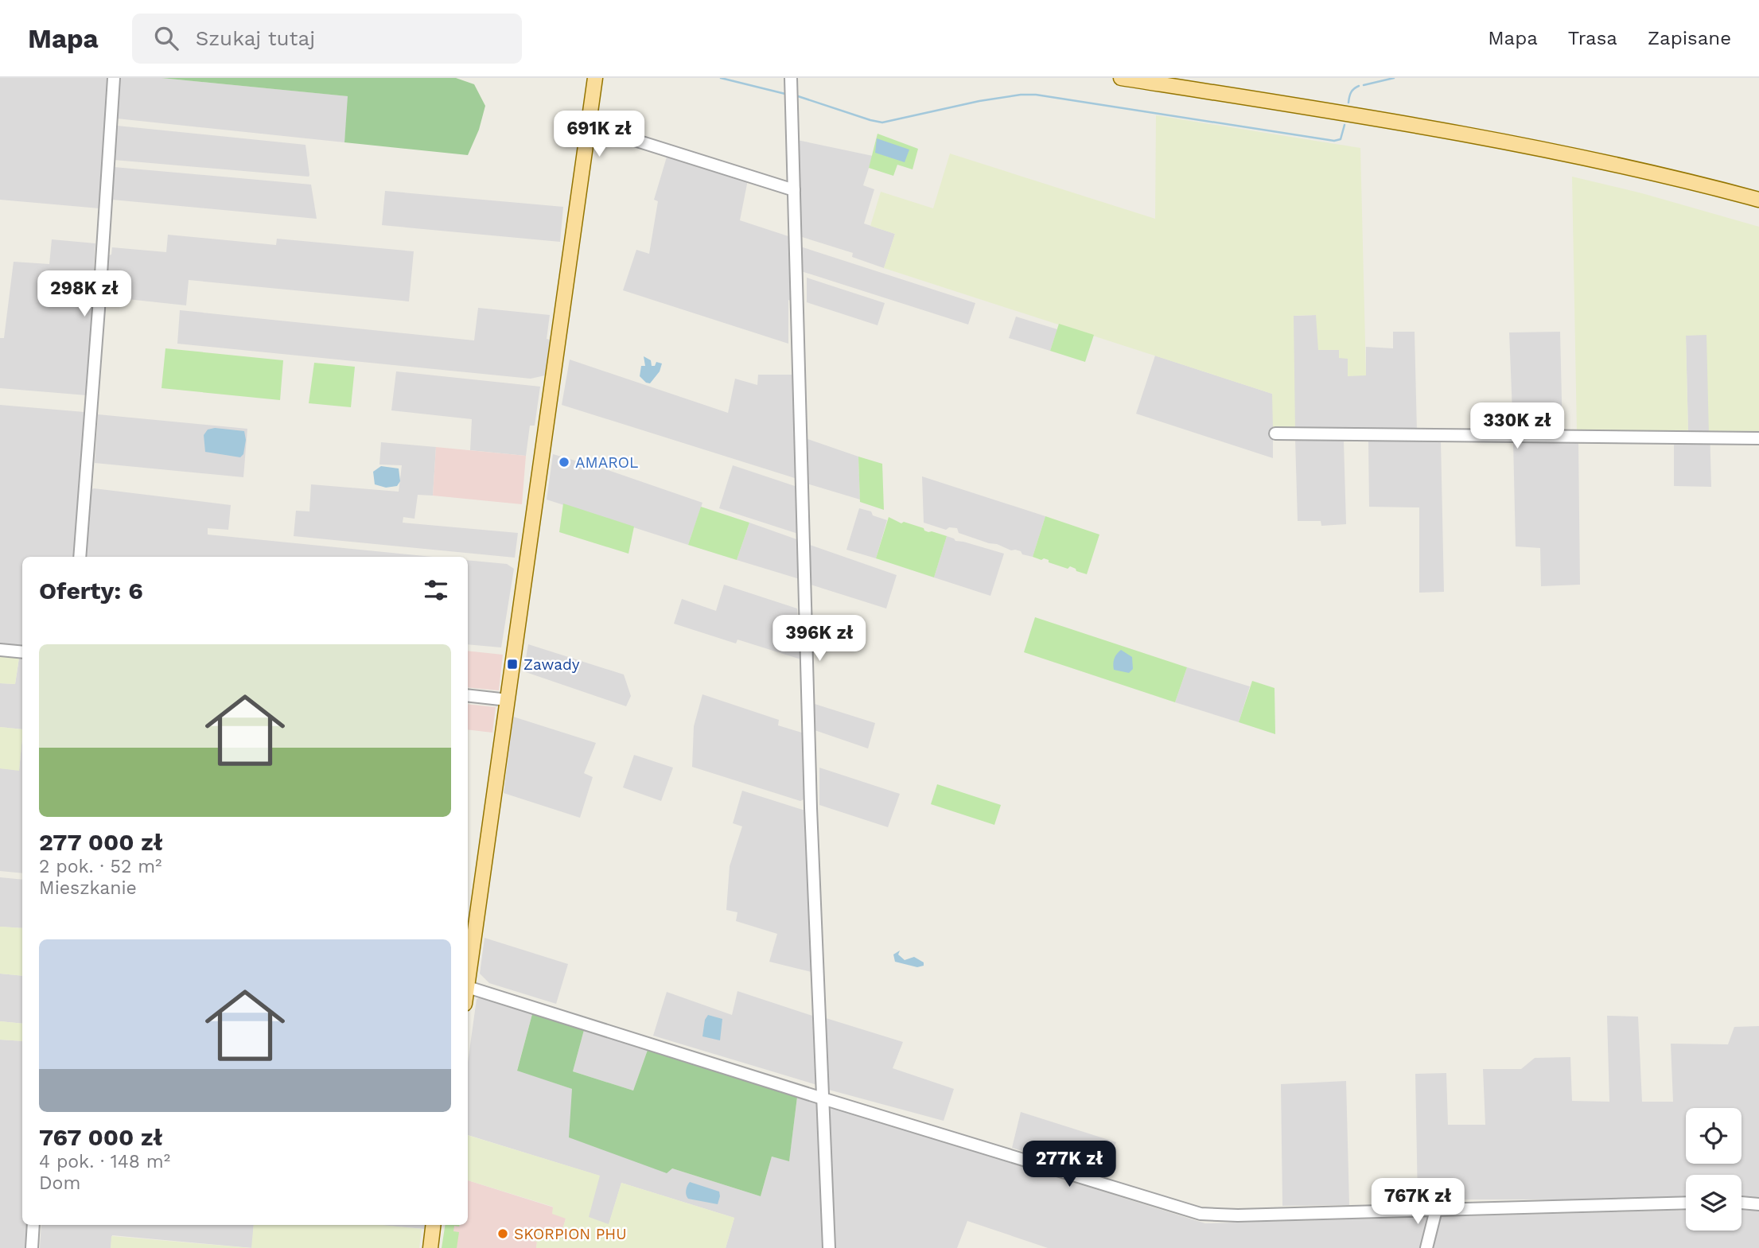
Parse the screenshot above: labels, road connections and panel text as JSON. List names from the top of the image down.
{
  "places": {
    "other": ["AMAROL", "SKORPION PHU"],
    "transit": ["Zawady"]
  },
  "page": {
    "header": "Mapa",
    "search": "Szukaj tutaj",
    "nav": ["Mapa", "Trasa", "Zapisane"],
    "price": [
      "691K zł",
      "298K zł",
      "330K zł",
      "396K zł",
      "277K zł",
      "767K zł"
    ],
    "heading": "Oferty: 6",
    "list": [
      {
        "name": "277 000 zł",
        "note": "2 pok. · 52 m² · Mieszkanie"
      },
      {
        "name": "767 000 zł",
        "note": "4 pok. · 148 m² · Dom"
      }
    ]
  }
}
